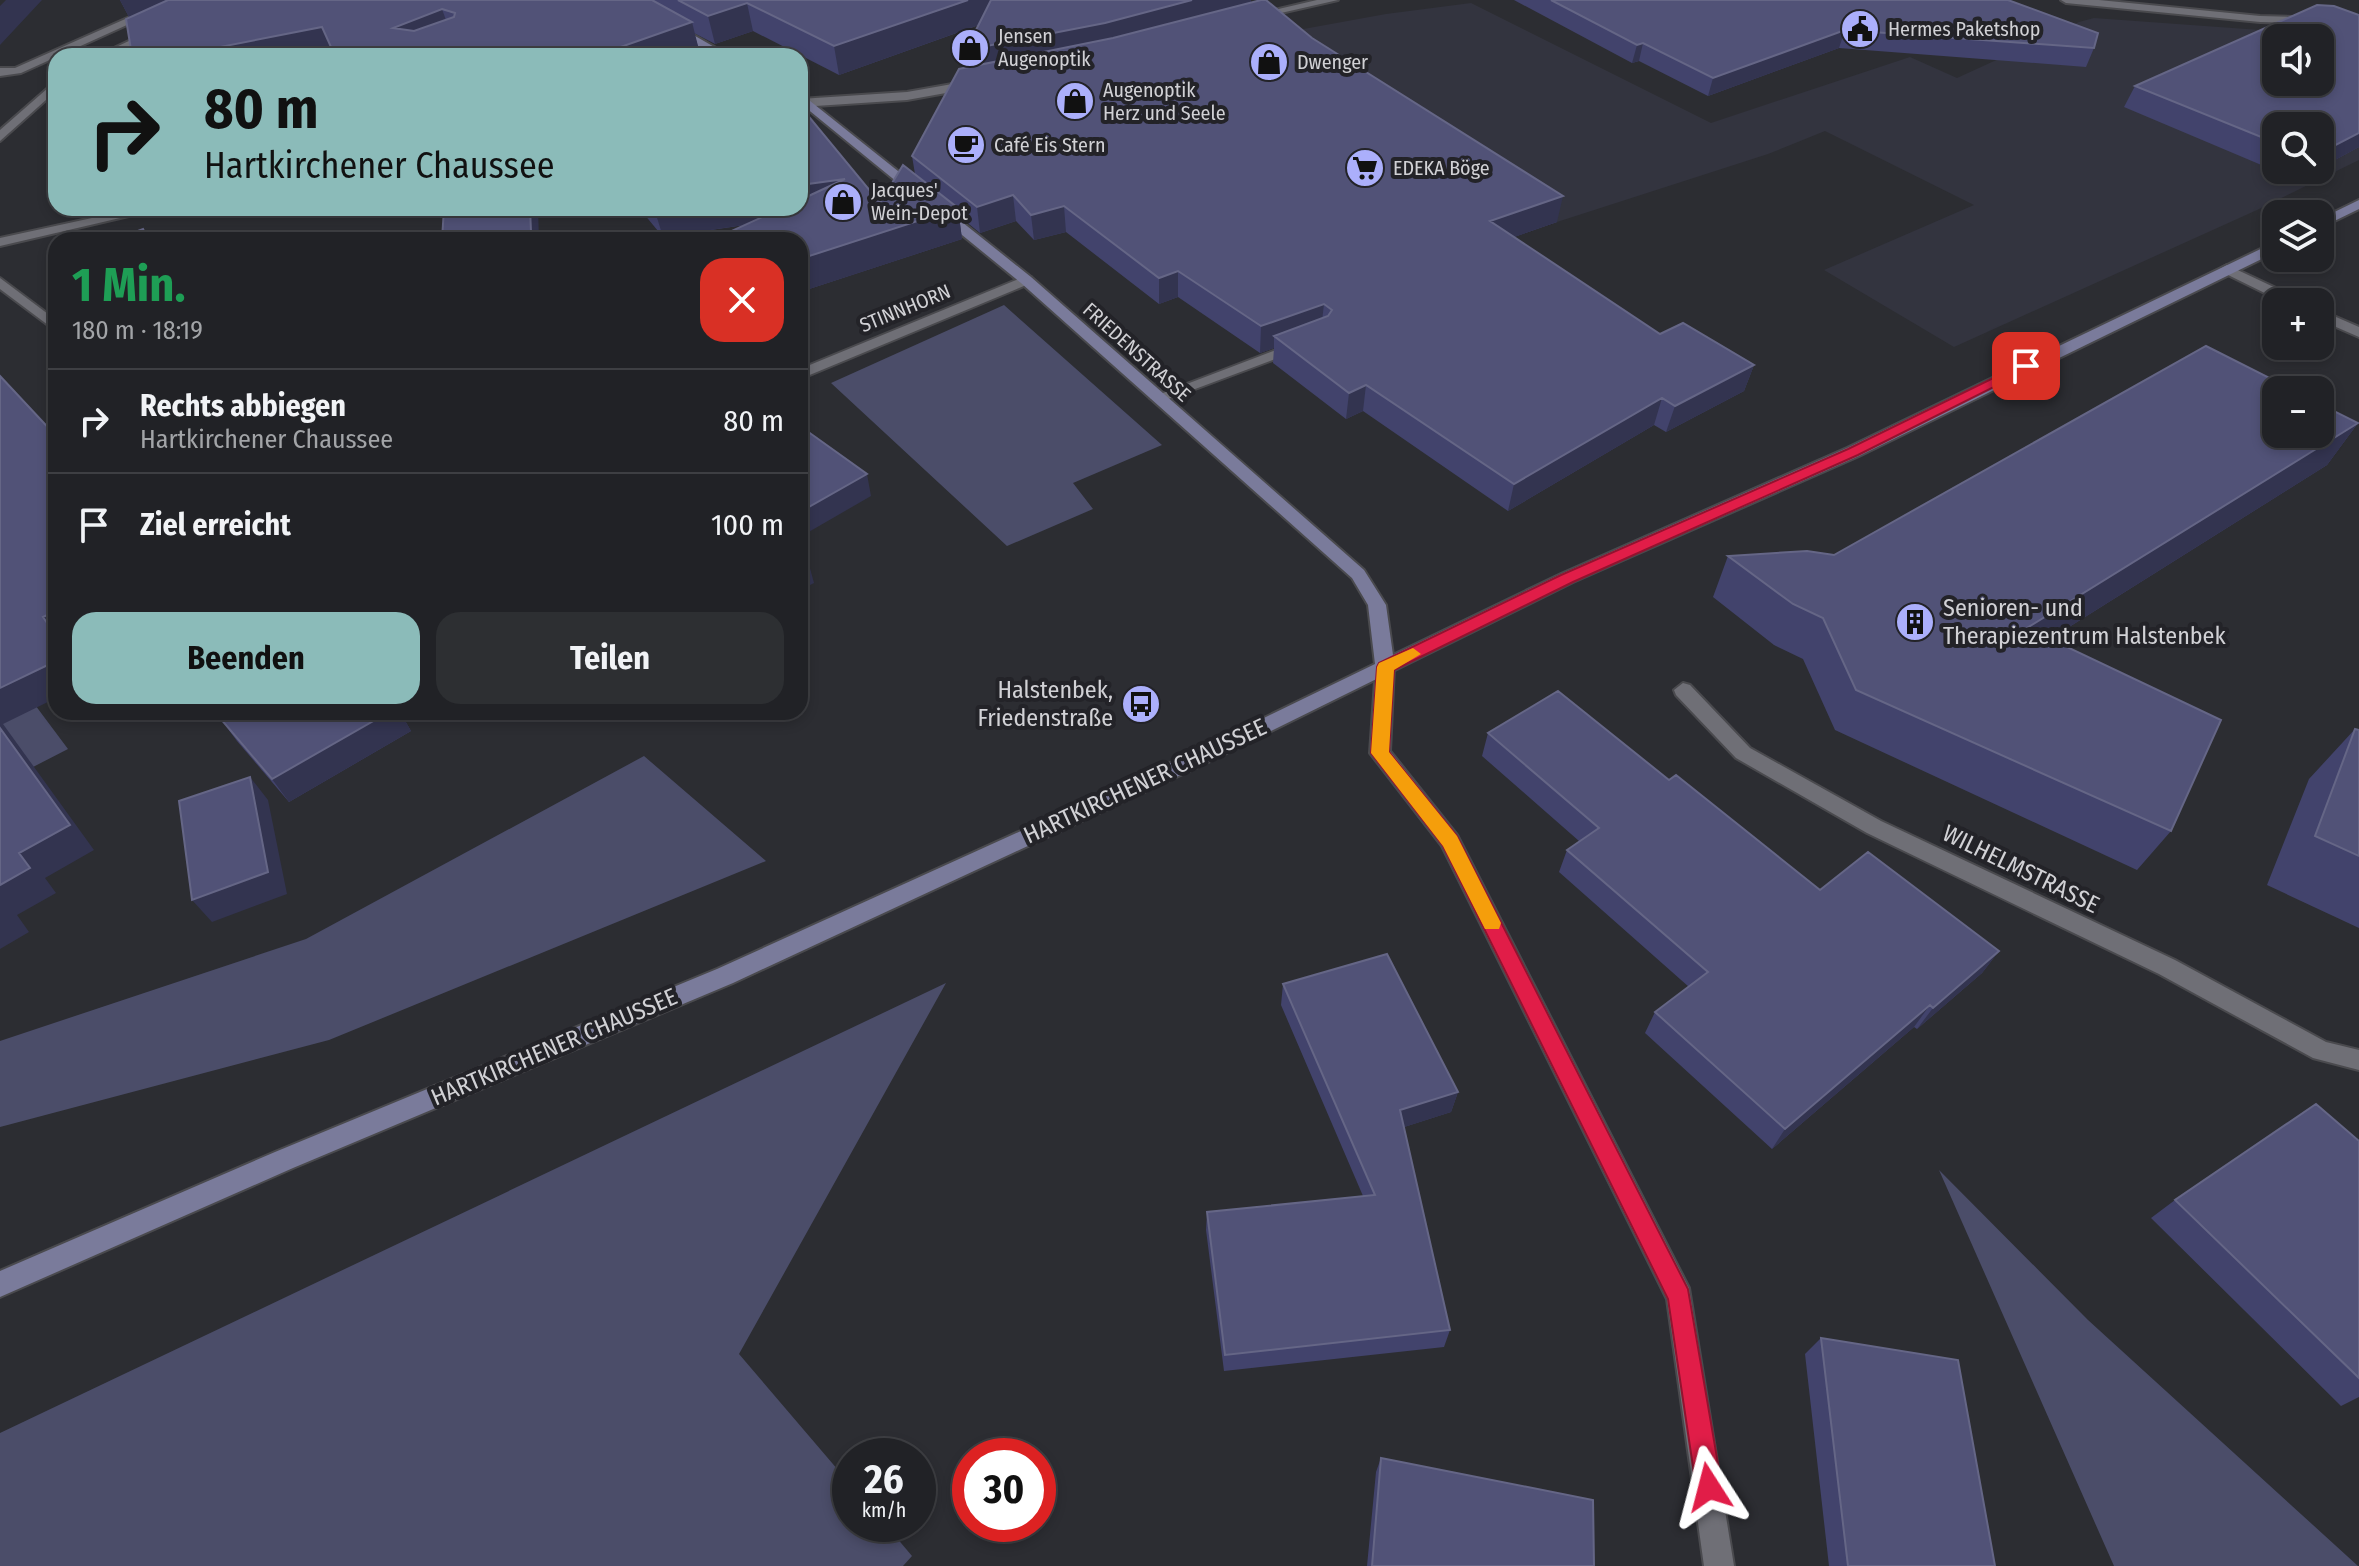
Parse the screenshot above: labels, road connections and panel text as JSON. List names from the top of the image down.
{
  "streets": {
    "main road": ["FRIEDENSTRASSE", "HARTKIRCHENER CHAUSSEE"],
    "street": ["STINNHORN", "WILHELMSTRASSE"]
  },
  "crossings": [
    ["STINNHORN", "FRIEDENSTRASSE"],
    ["FRIEDENSTRASSE", "HARTKIRCHENER CHAUSSEE"]
  ],
  "places": {
    "public building": ["Hermes Paketshop"],
    "shop": [
      "Jensen Augenoptik",
      "Dwenger",
      "Augenoptik Herz und Seele",
      "Jacques' Wein-Depot"
    ],
    "cafe": ["Café Eis Stern"],
    "supermarket": ["EDEKA Böge"],
    "building": ["Senioren- und Therapiezentrum Halstenbek"],
    "bus stop": ["Halstenbek, Friedenstraße"]
  },
  "page": {
    "map_buttons": ["+", "−"],
    "turn": ["80 m", "Hartkirchener Chaussee"],
    "heading": ["1 Min.", "180 m · 18:19"],
    "list": [
      {
        "name": "Rechts abbiegen",
        "note": "Hartkirchener Chaussee",
        "value": "80 m"
      },
      {
        "name": "Ziel erreicht",
        "value": "100 m"
      }
    ],
    "buttons": ["Beenden", "Teilen"],
    "speed": "26 km/h",
    "limit": "30"
  }
}
